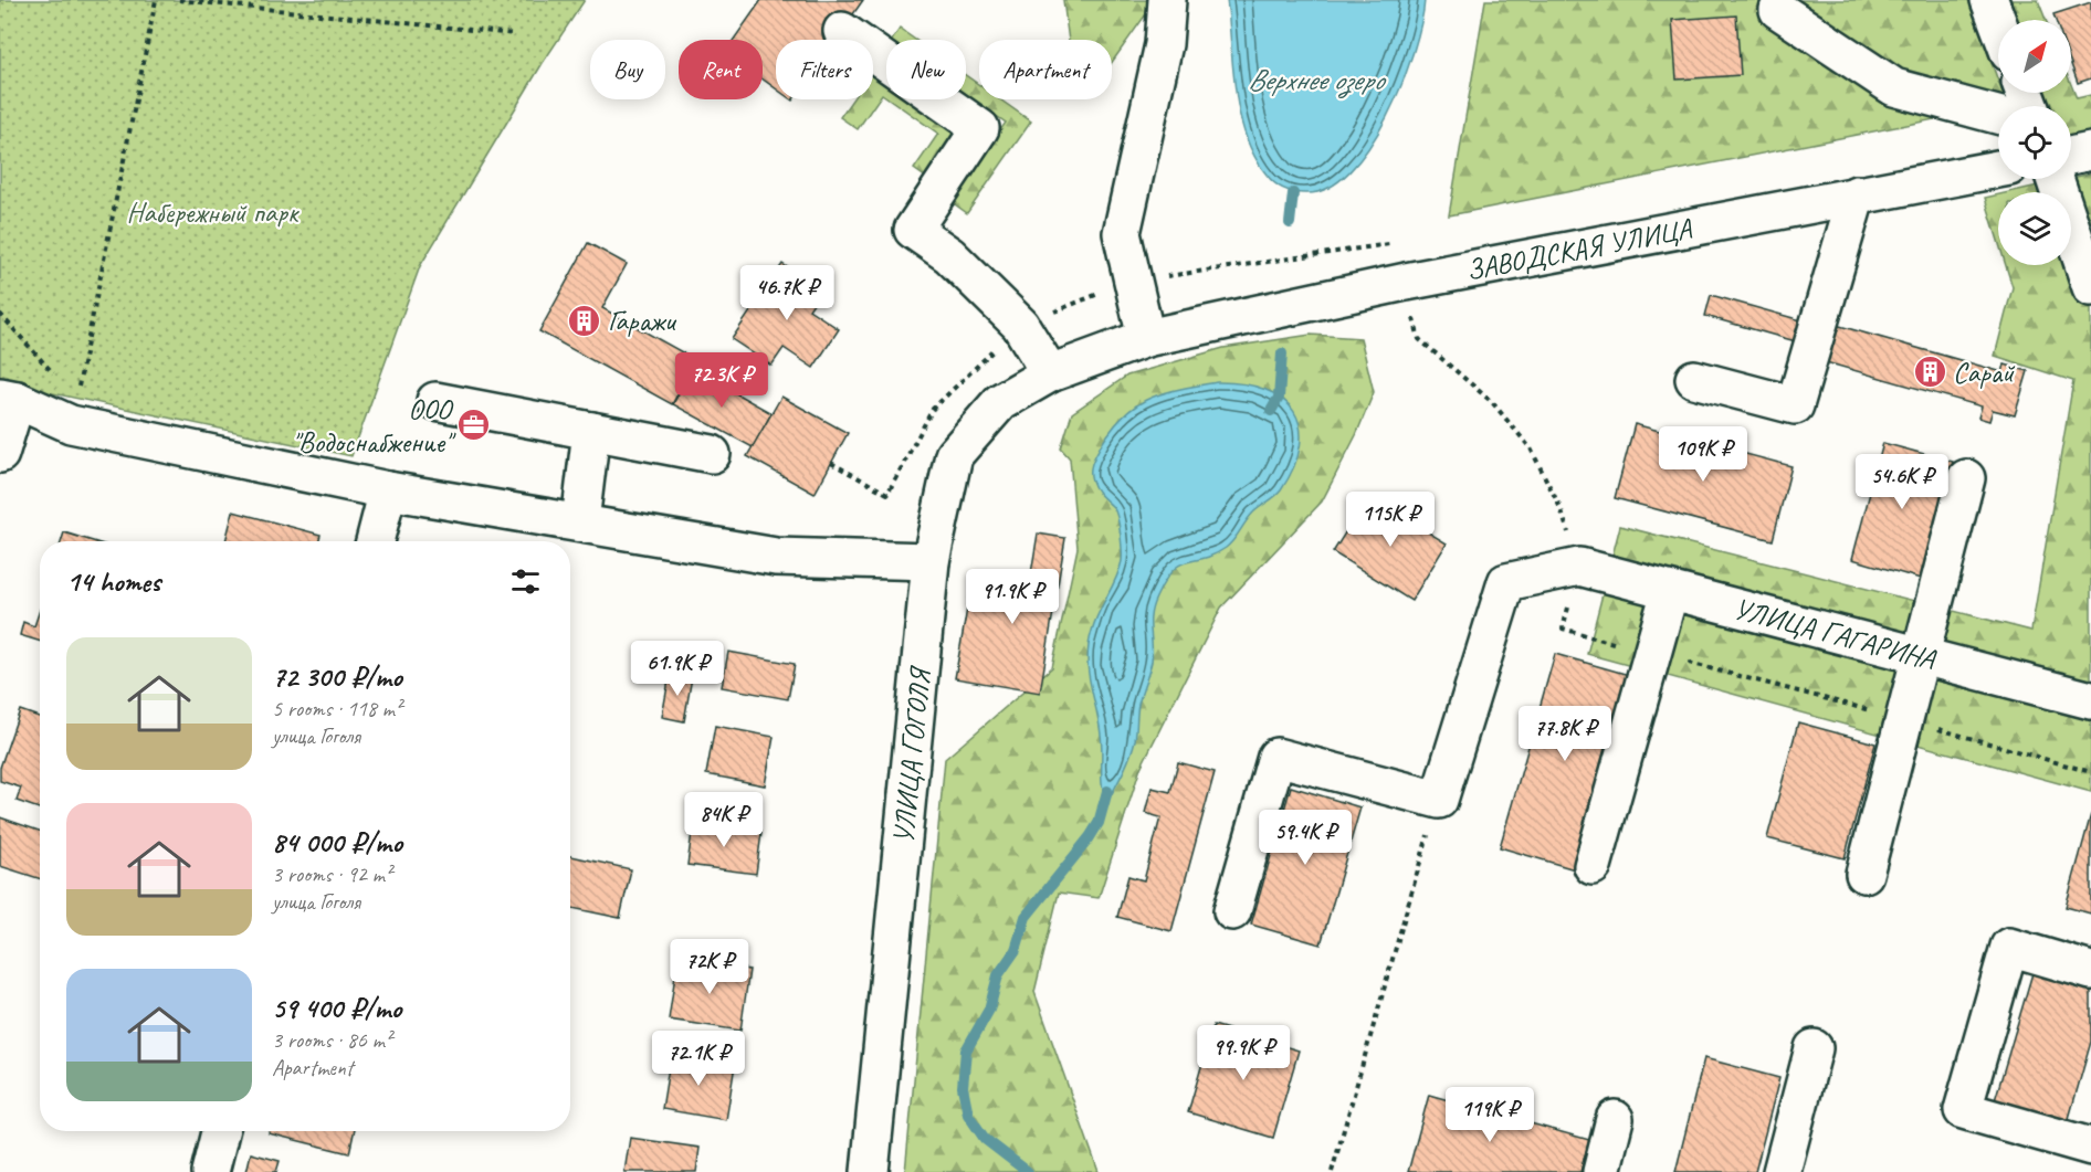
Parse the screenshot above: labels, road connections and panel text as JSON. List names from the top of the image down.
{
  "streets": {
    "street": ["ЗАВОДСКАЯ УЛИЦА", "УЛИЦА ГАГАРИНА", "УЛИЦА ГОГОЛЯ"]
  },
  "crossings": [
    ["ЗАВОДСКАЯ УЛИЦА", "УЛИЦА ГОГОЛЯ"]
  ],
  "water": ["Верхнее озеро"],
  "parks": ["Набережный парк"],
  "places": {
    "building": ["Гаражи", "Сарай"],
    "office": ["ООО \"Водоснабжение\""]
  },
  "north": "top right",
  "page": {
    "chip": [
      "Buy",
      "Rent",
      "Filters",
      "New",
      "Apartment"
    ],
    "price": [
      "46.7K ₽",
      "72.3K ₽",
      "109K ₽",
      "54.6K ₽",
      "115K ₽",
      "91.9K ₽",
      "61.9K ₽",
      "77.8K ₽",
      "84K ₽",
      "59.4K ₽",
      "72K ₽",
      "99.9K ₽",
      "72.1K ₽",
      "119K ₽"
    ],
    "heading": "14 homes",
    "list": [
      {
        "name": "72 300 ₽/mo",
        "note": "5 rooms · 118 m² · улица Гоголя"
      },
      {
        "name": "84 000 ₽/mo",
        "note": "3 rooms · 92 m² · улица Гоголя"
      },
      {
        "name": "59 400 ₽/mo",
        "note": "3 rooms · 86 m² · Apartment"
      }
    ]
  }
}
